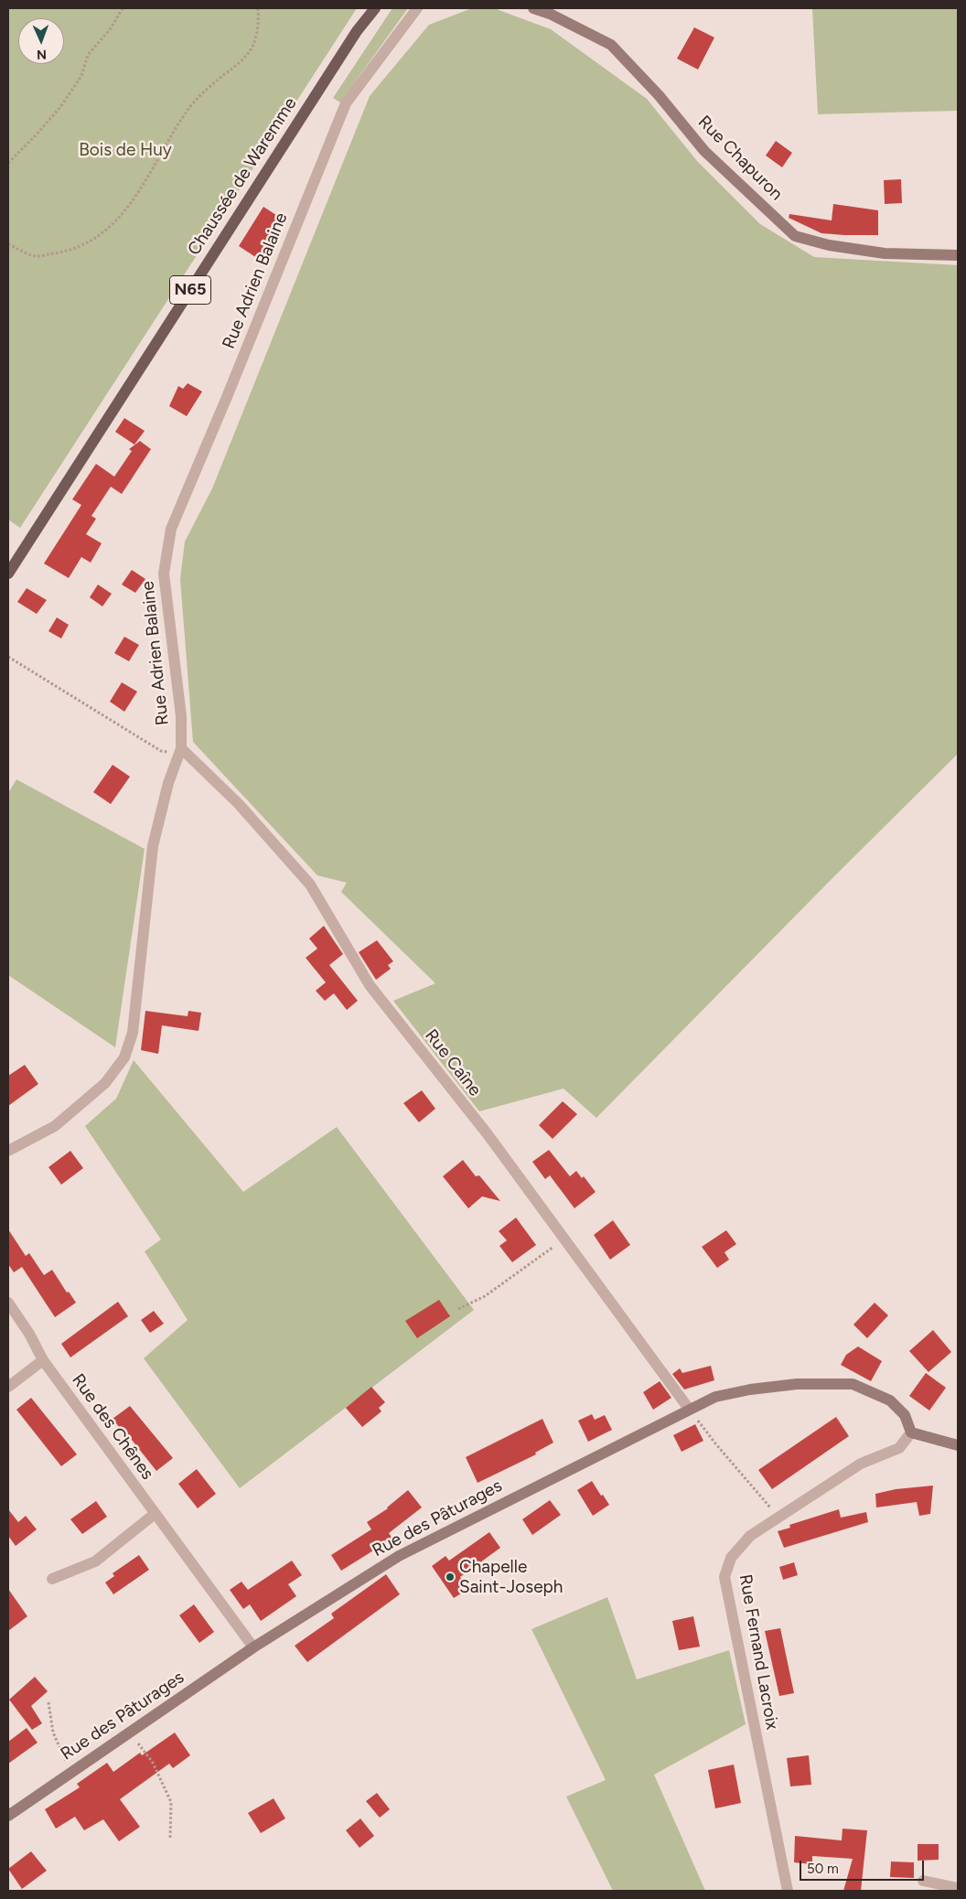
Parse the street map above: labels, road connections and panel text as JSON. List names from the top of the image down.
{
  "streets": {
    "main road": ["Chaussée de Waremme", "N65"],
    "street": [
      "Rue Chapuron",
      "Rue Adrien Balaine",
      "Rue Caîne",
      "Rue des Chênes",
      "Rue des Pâturages",
      "Rue Fernand Lacroix"
    ]
  },
  "crossings": [
    ["Rue Adrien Balaine", "Rue Caîne"],
    ["Rue Caîne", "Rue des Pâturages"],
    ["Rue des Chênes", "Rue des Pâturages"],
    ["Rue des Pâturages", "Rue Fernand Lacroix"]
  ],
  "parks": ["Bois de Huy"],
  "places": ["Chapelle Saint-Joseph"],
  "scale_bar": "50 m",
  "north": "bottom"
}
